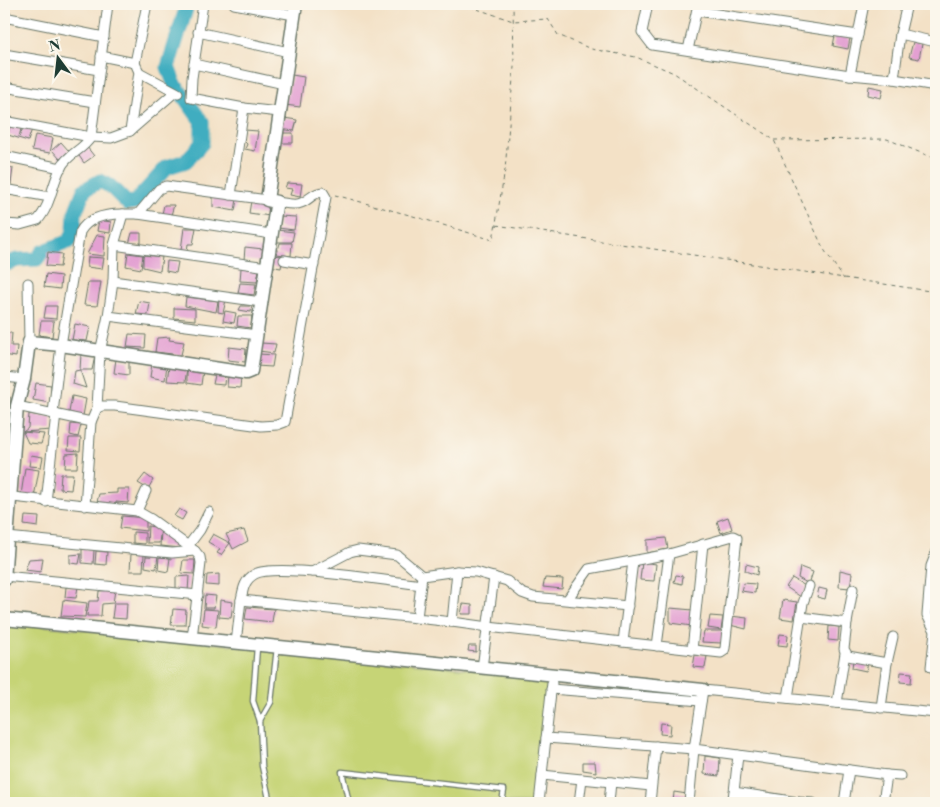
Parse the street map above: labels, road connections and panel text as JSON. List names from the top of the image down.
{
  "north": "top"
}
